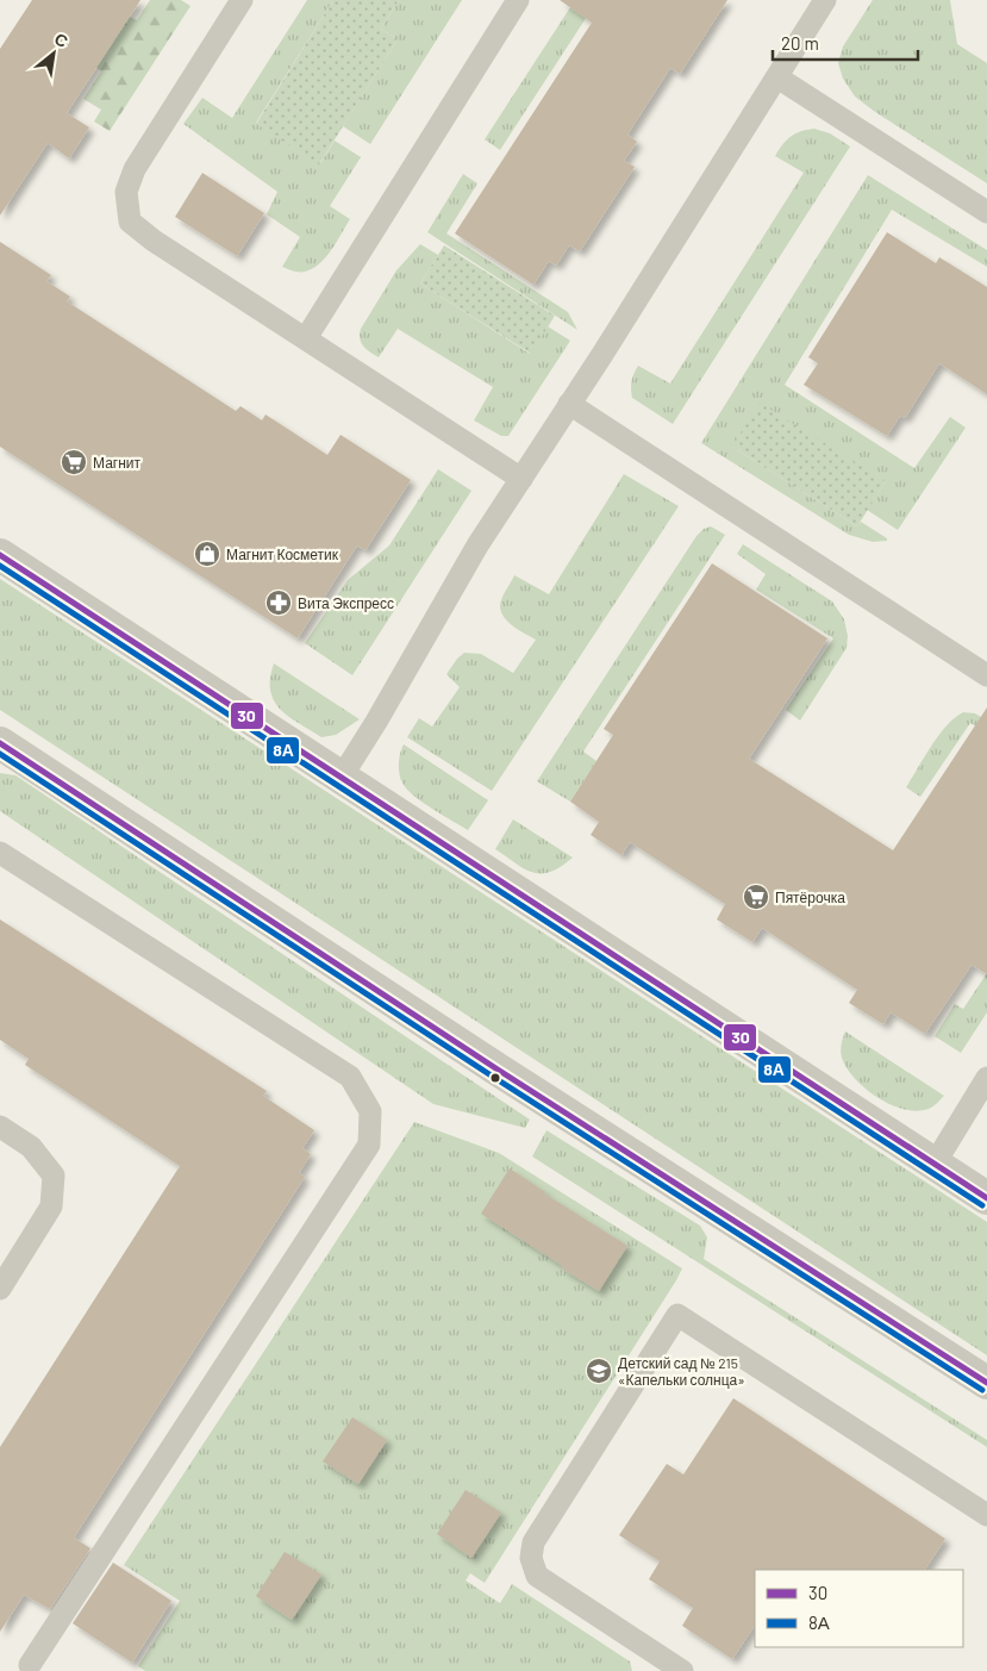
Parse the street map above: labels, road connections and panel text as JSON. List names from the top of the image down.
{
  "places": {
    "supermarket": ["Магнит", "Пятёрочка"],
    "shop": ["Магнит Косметик"],
    "pharmacy": ["Вита Экспресс"],
    "school or university": ["Детский сад № 215 «Капельки солнца»"]
  },
  "lines": ["transit line 30", "transit line 8А"],
  "legend": ["30", "8А"],
  "scale_bar": "20 m",
  "north": "top right"
}
